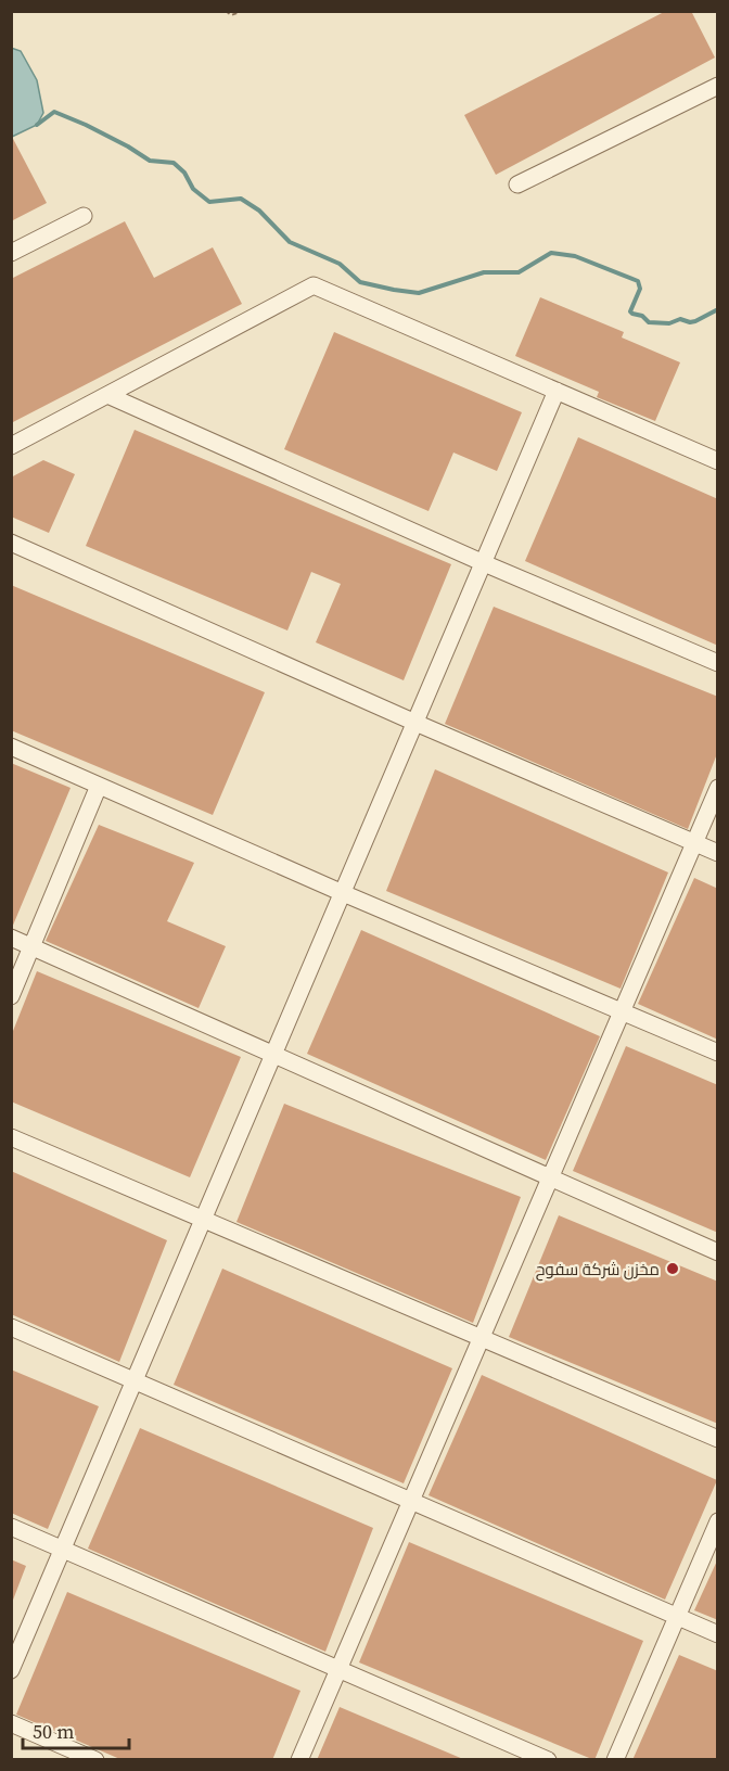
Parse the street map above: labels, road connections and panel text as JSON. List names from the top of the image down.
{
  "places": ["مخزن شركة سفوح"],
  "scale_bar": "50 m"
}
